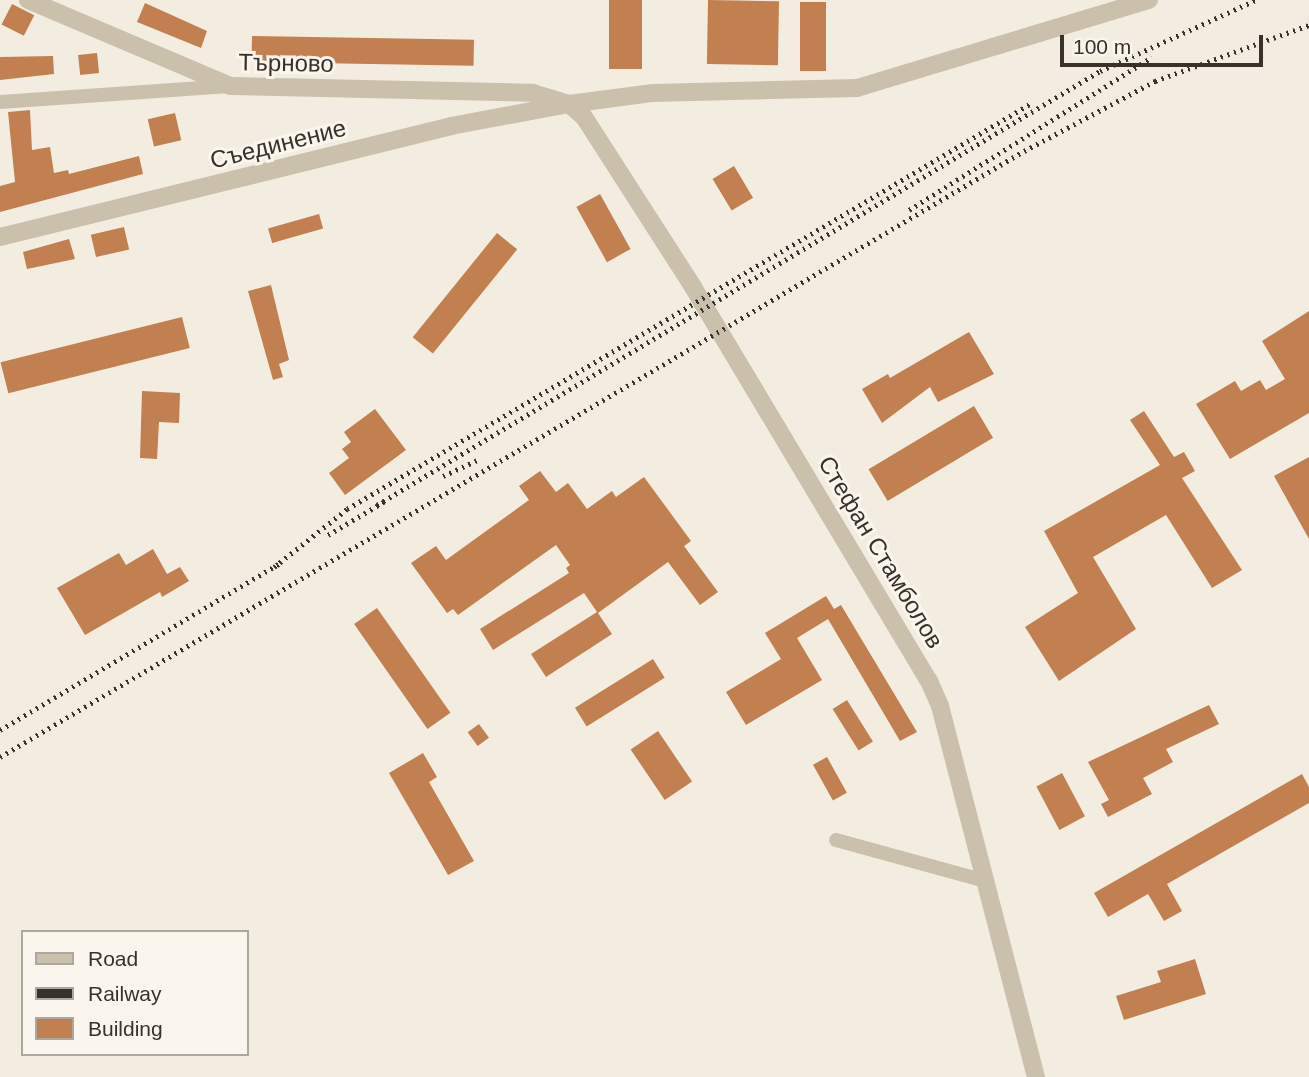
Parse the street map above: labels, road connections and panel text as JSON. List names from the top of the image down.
{
  "streets": {
    "street": ["Търново", "Съединение", "Стефан Стамболов"]
  },
  "crossings": [
    ["Търново", "Съединение"],
    ["Търново", "Стефан Стамболов"],
    ["Съединение", "Стефан Стамболов"]
  ],
  "legend": ["Road", "Railway", "Building"],
  "scale_bar": "100 m"
}
